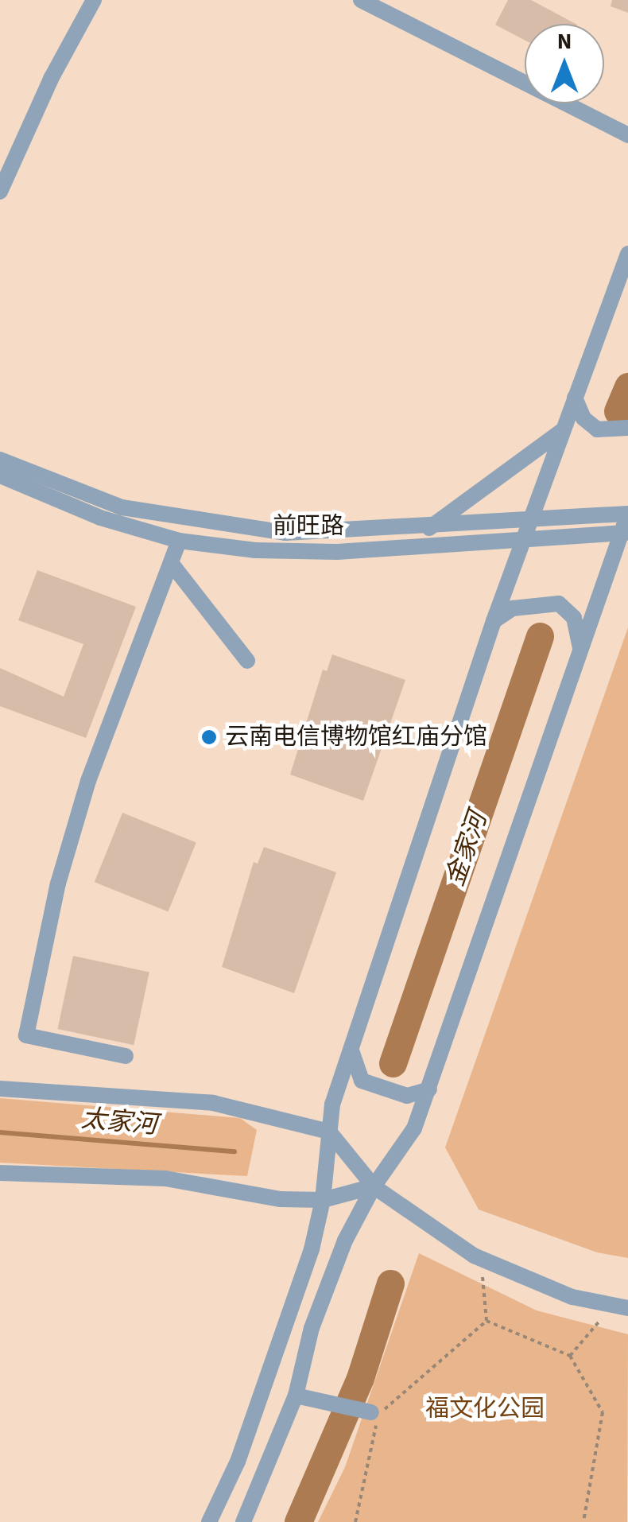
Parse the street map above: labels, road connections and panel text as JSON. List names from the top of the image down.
{
  "streets": {
    "street": ["前旺路"]
  },
  "water": ["金家河", "太家河"],
  "parks": ["福文化公园"],
  "places": ["云南电信博物馆红庙分馆"],
  "north": "top"
}
